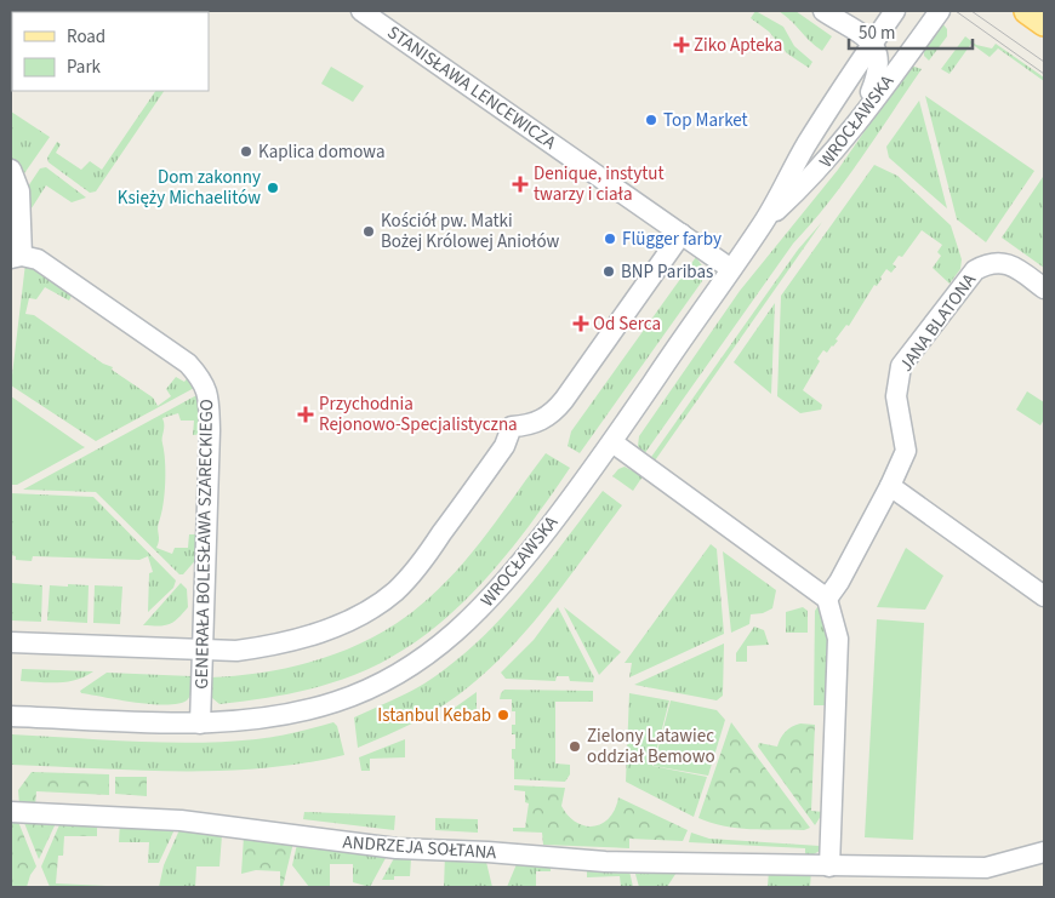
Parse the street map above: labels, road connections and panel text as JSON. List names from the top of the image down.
{
  "streets": {
    "street": [
      "STANISŁAWA LENCEWICZA",
      "WROCŁAWSKA",
      "JANA BLATONA",
      "GENERAŁA BOLESŁAWA SZARECKIEGO",
      "ANDRZEJA SOŁTANA"
    ]
  },
  "crossings": [
    ["STANISŁAWA LENCEWICZA", "WROCŁAWSKA"],
    ["WROCŁAWSKA", "GENERAŁA BOLESŁAWA SZARECKIEGO"]
  ],
  "places": {
    "health": [
      "Ziko Apteka",
      "Denique, instytut twarzy i ciała",
      "Od Serca",
      "Przychodnia Rejonowo-Specjalistyczna"
    ],
    "other": [
      "Top Market",
      "Kaplica domowa",
      "Dom zakonny Księży Michaelitów",
      "Kościół pw. Matki Bożej Królowej Aniołów",
      "Flügger farby",
      "BNP Paribas",
      "Istanbul Kebab",
      "Zielony Latawiec oddział Bemowo"
    ]
  },
  "legend": ["Road", "Park"],
  "scale_bar": "50 m"
}
